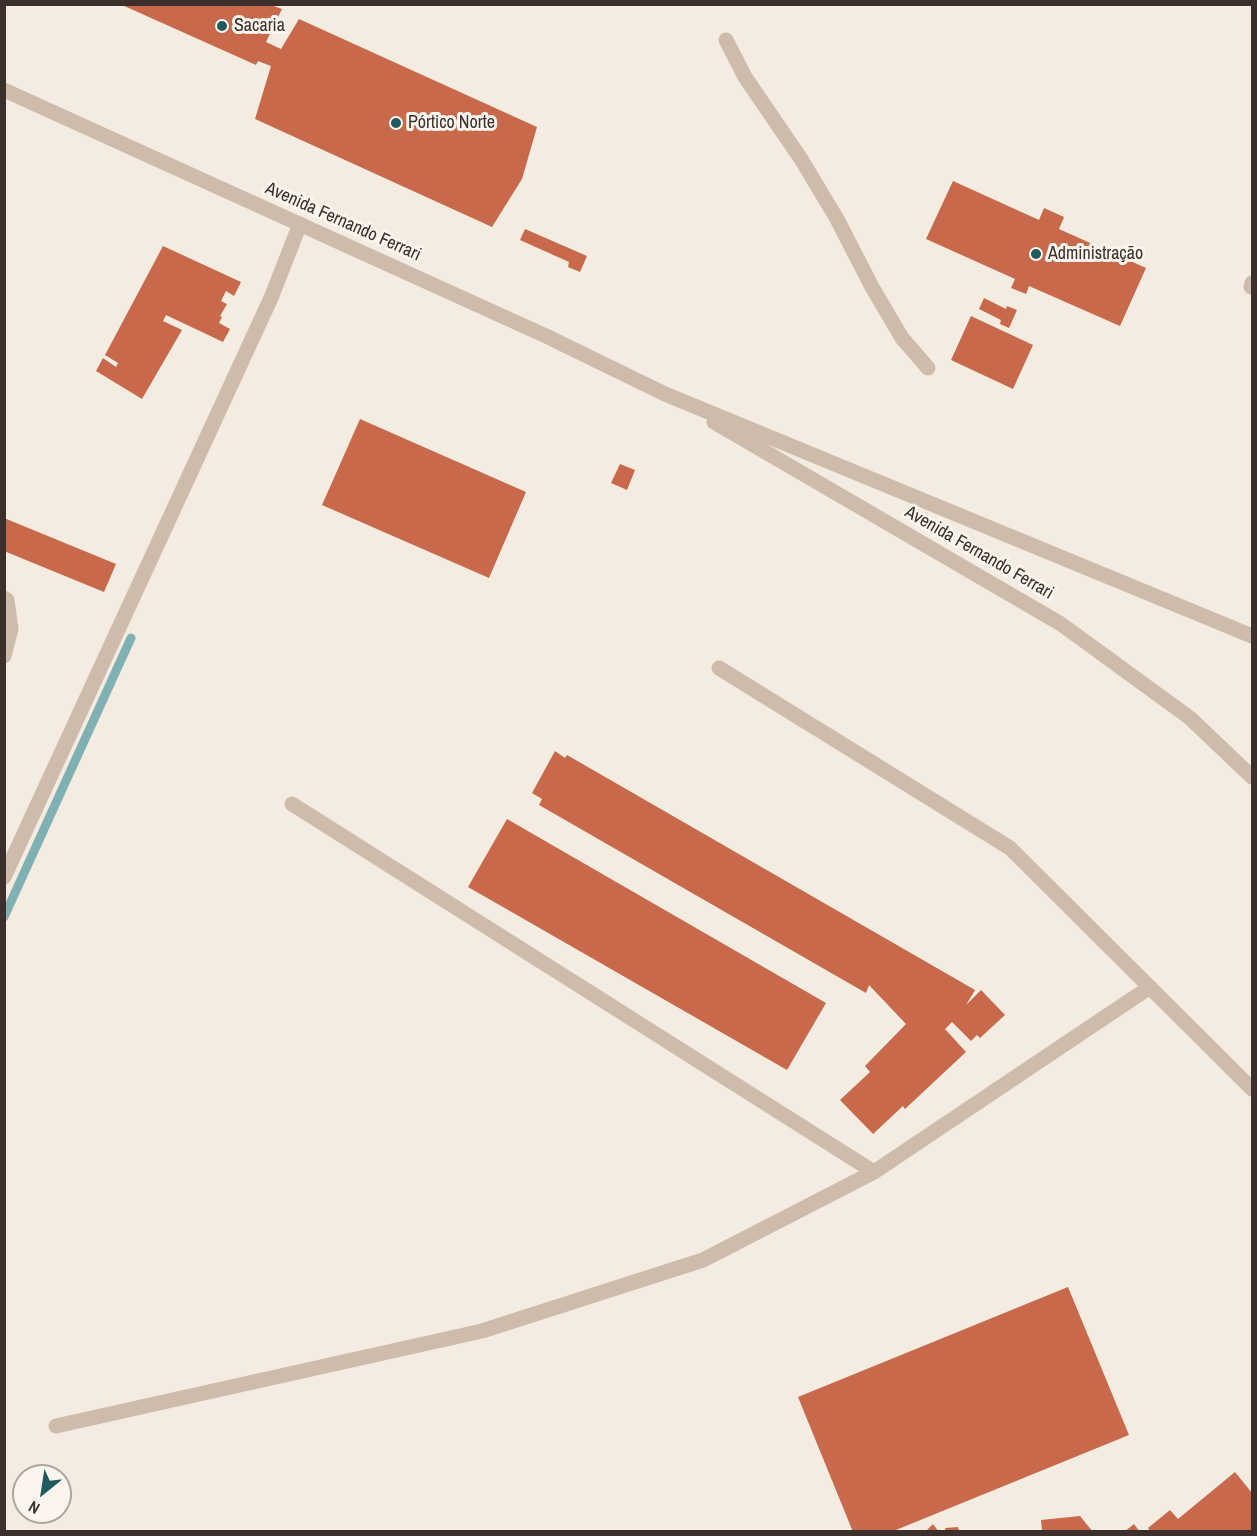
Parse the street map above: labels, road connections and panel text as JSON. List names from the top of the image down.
{
  "streets": {
    "street": ["Avenida Fernando Ferrari"]
  },
  "places": ["Sacaria", "Pórtico Norte", "Administração"],
  "north": "bottom left"
}
